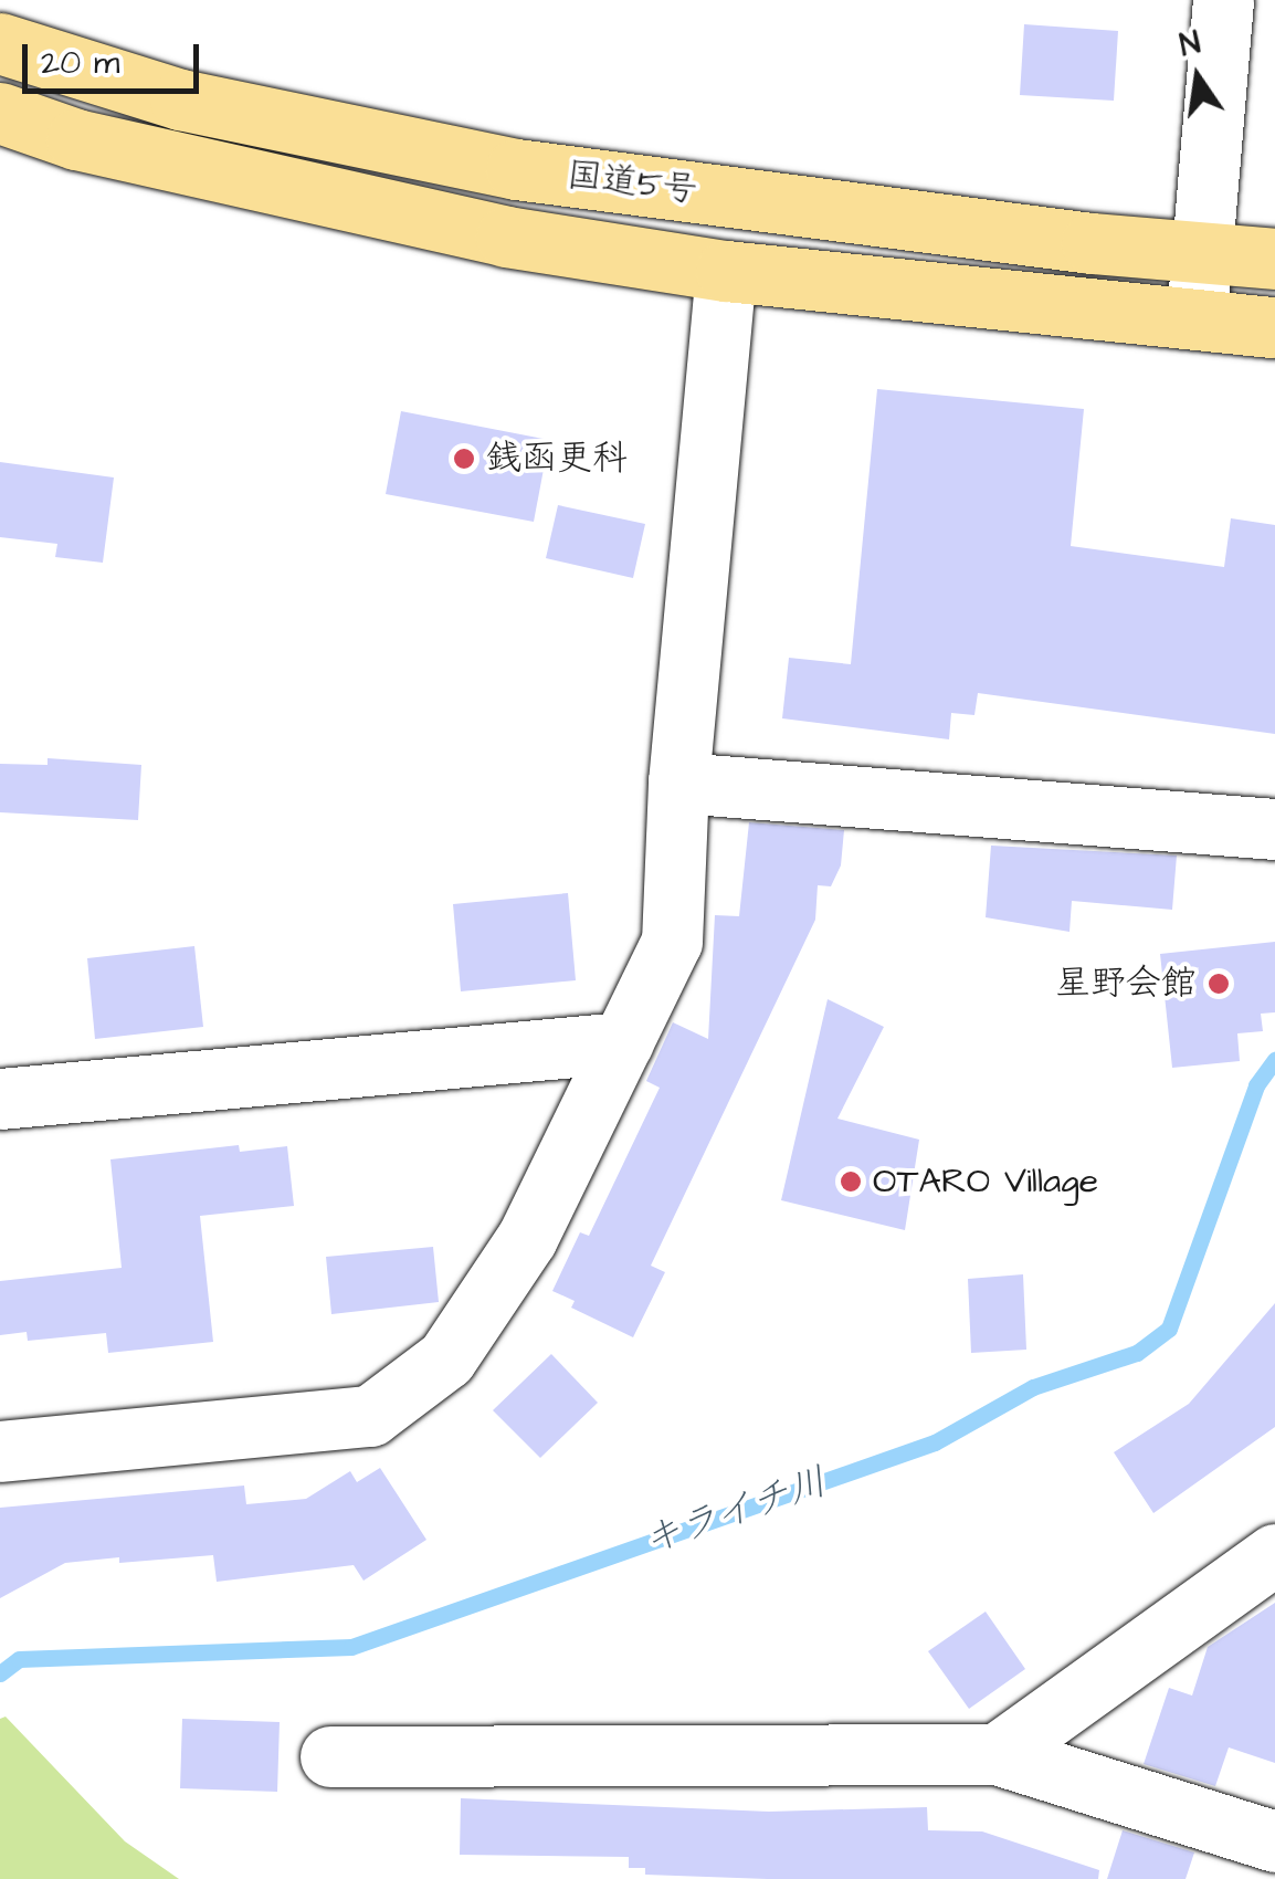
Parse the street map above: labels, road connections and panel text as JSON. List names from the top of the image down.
{
  "streets": {
    "highway": ["国道5号"]
  },
  "water": ["キライチ川"],
  "places": ["銭函更科", "星野会館", "OTARO Village"],
  "scale_bar": "20 m",
  "north": "top"
}
